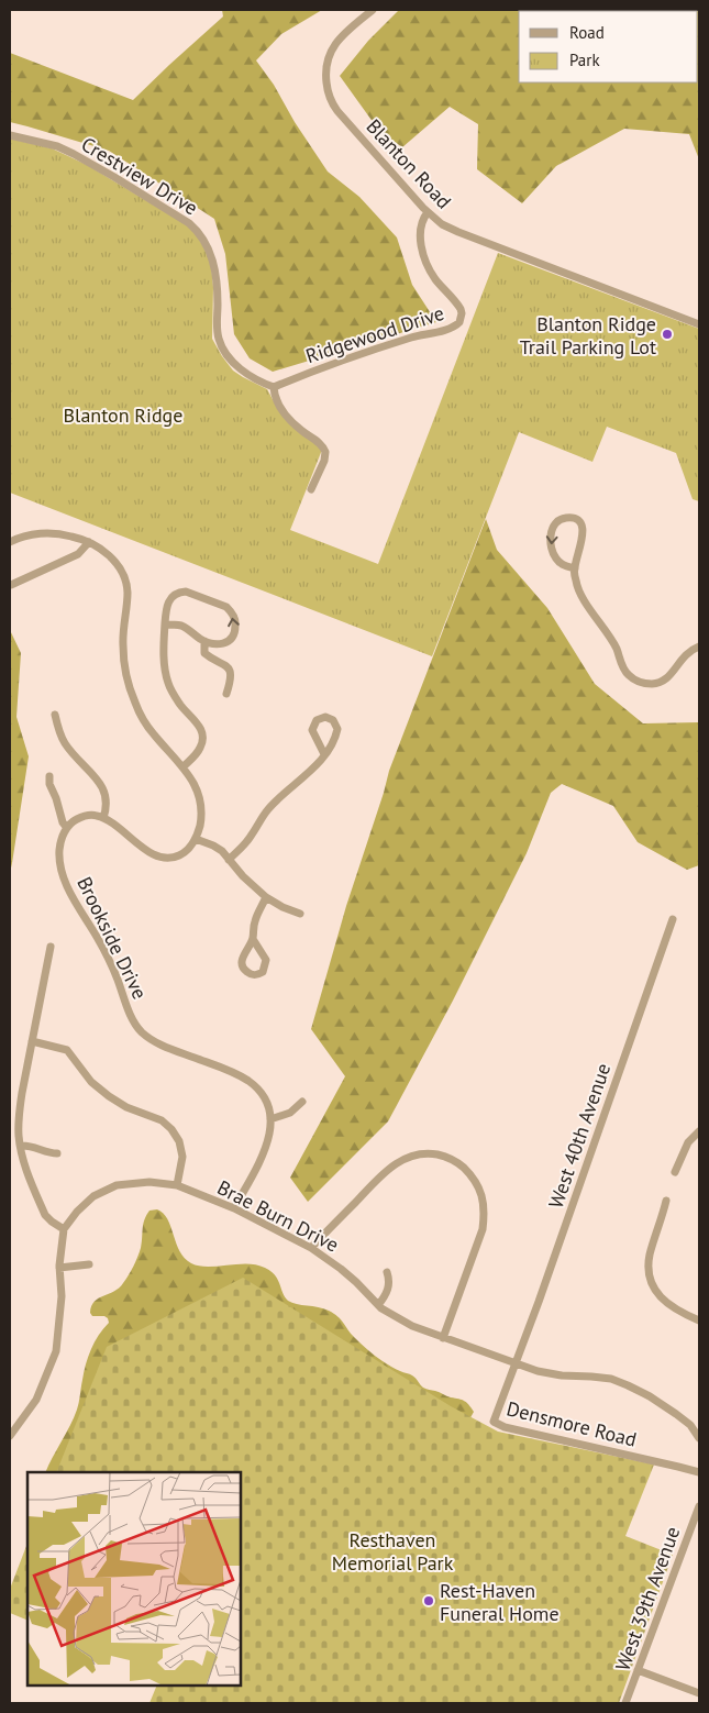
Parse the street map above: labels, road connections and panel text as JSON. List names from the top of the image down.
{
  "streets": {
    "street": [
      "Blanton Road",
      "Crestview Drive",
      "Ridgewood Drive",
      "Brookside Drive",
      "West 40th Avenue",
      "Brae Burn Drive",
      "Densmore Road",
      "West 39th Avenue"
    ]
  },
  "crossings": [
    ["Blanton Road", "Ridgewood Drive"],
    ["Crestview Drive", "Ridgewood Drive"],
    ["West 40th Avenue", "Brae Burn Drive"],
    ["West 40th Avenue", "Densmore Road"],
    ["Brae Burn Drive", "Densmore Road"]
  ],
  "parks": ["Blanton Ridge", "Resthaven Memorial Park"],
  "places": ["Blanton Ridge Trail Parking Lot", "Rest-Haven Funeral Home"],
  "legend": ["Road", "Park"]
}
